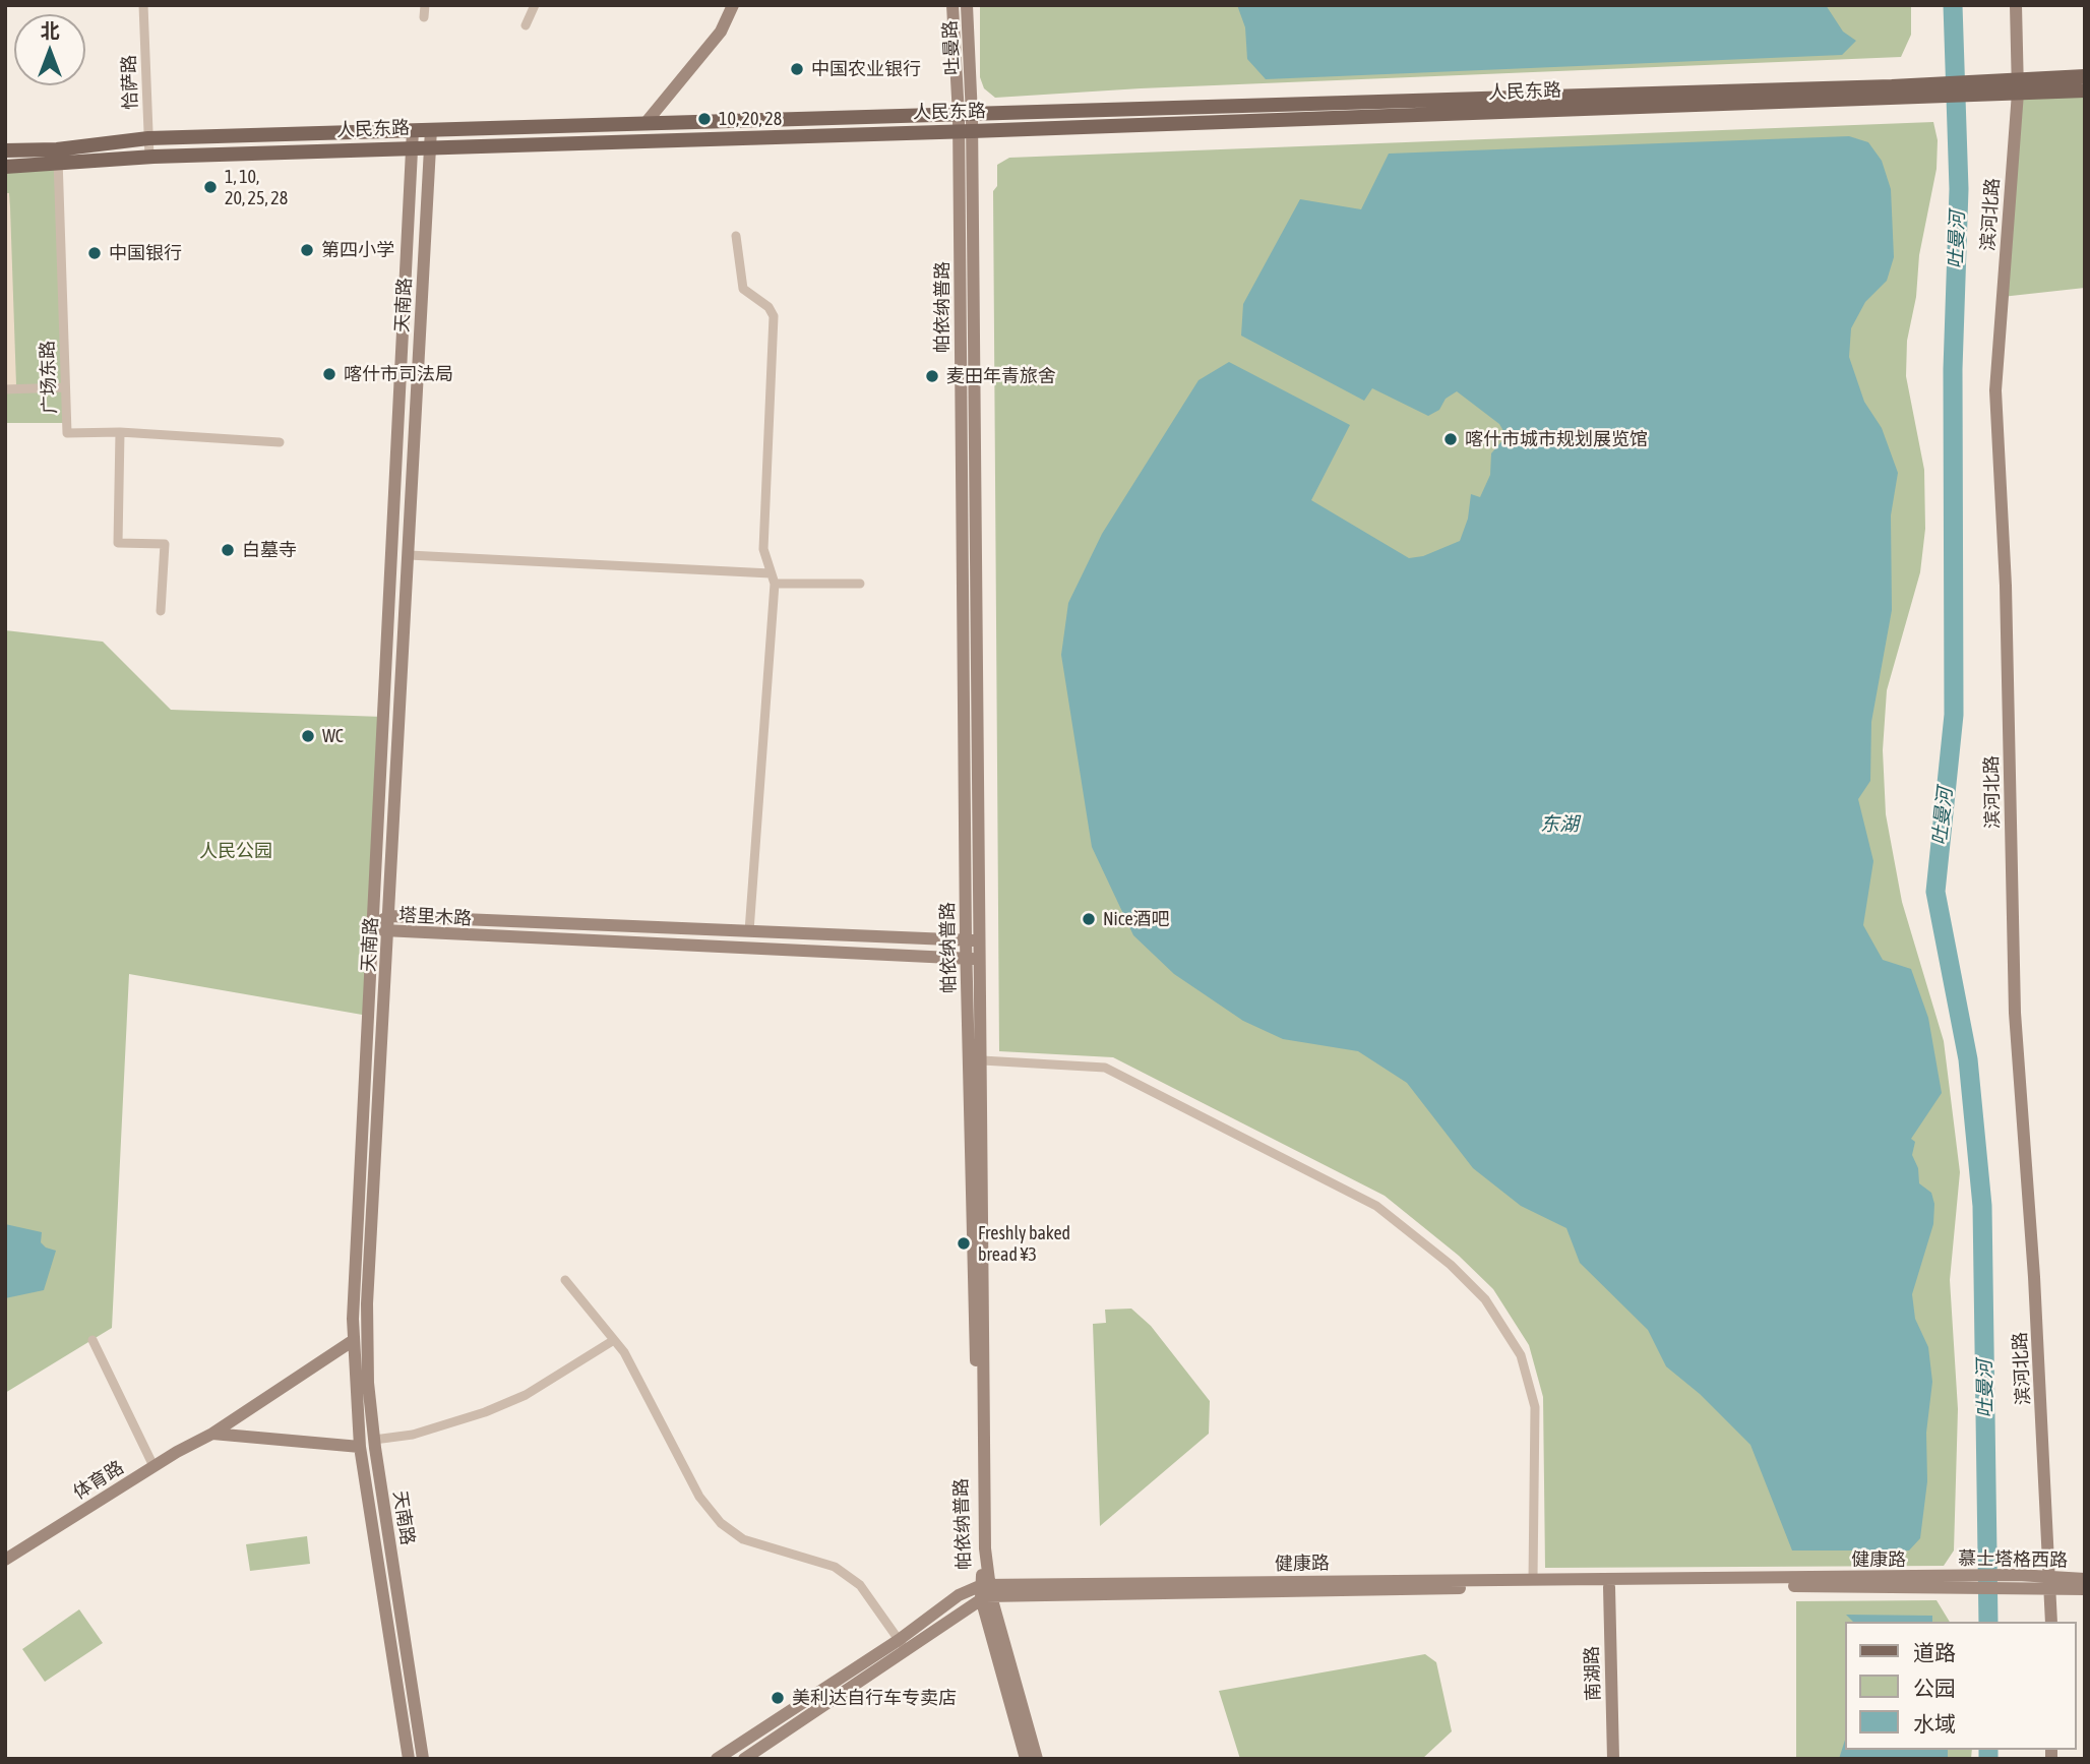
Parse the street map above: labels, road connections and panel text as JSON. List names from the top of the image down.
{
  "streets": {
    "main road": [
      "吐曼路",
      "人民东路",
      "滨河北路",
      "天南路",
      "帕依纳普路",
      "塔里木路",
      "体育路",
      "健康路",
      "慕士塔格西路",
      "南湖路"
    ],
    "street": ["恰萨路", "广场东路"]
  },
  "crossings": [
    ["吐曼路", "人民东路"],
    ["吐曼路", "帕依纳普路"],
    ["恰萨路", "人民东路"],
    ["人民东路", "滨河北路"],
    ["人民东路", "天南路"],
    ["人民东路", "帕依纳普路"],
    ["人民东路", "广场东路"],
    ["滨河北路", "慕士塔格西路"],
    ["天南路", "塔里木路"],
    ["天南路", "体育路"],
    ["帕依纳普路", "塔里木路"],
    ["帕依纳普路", "健康路"],
    ["健康路", "慕士塔格西路"],
    ["健康路", "南湖路"]
  ],
  "water": ["吐曼河", "东湖"],
  "parks": ["人民公园"],
  "places": [
    "中国农业银行",
    "10, 20, 28",
    "1, 10, 20, 25, 28",
    "第四小学",
    "中国银行",
    "喀什市司法局",
    "麦田年青旅舍",
    "喀什市城市规划展览馆",
    "白墓寺",
    "WC",
    "Nice酒吧",
    "Freshly baked bread ¥3",
    "美利达自行车专卖店"
  ],
  "legend": ["道路", "公园", "水域"],
  "north": "top"
}
